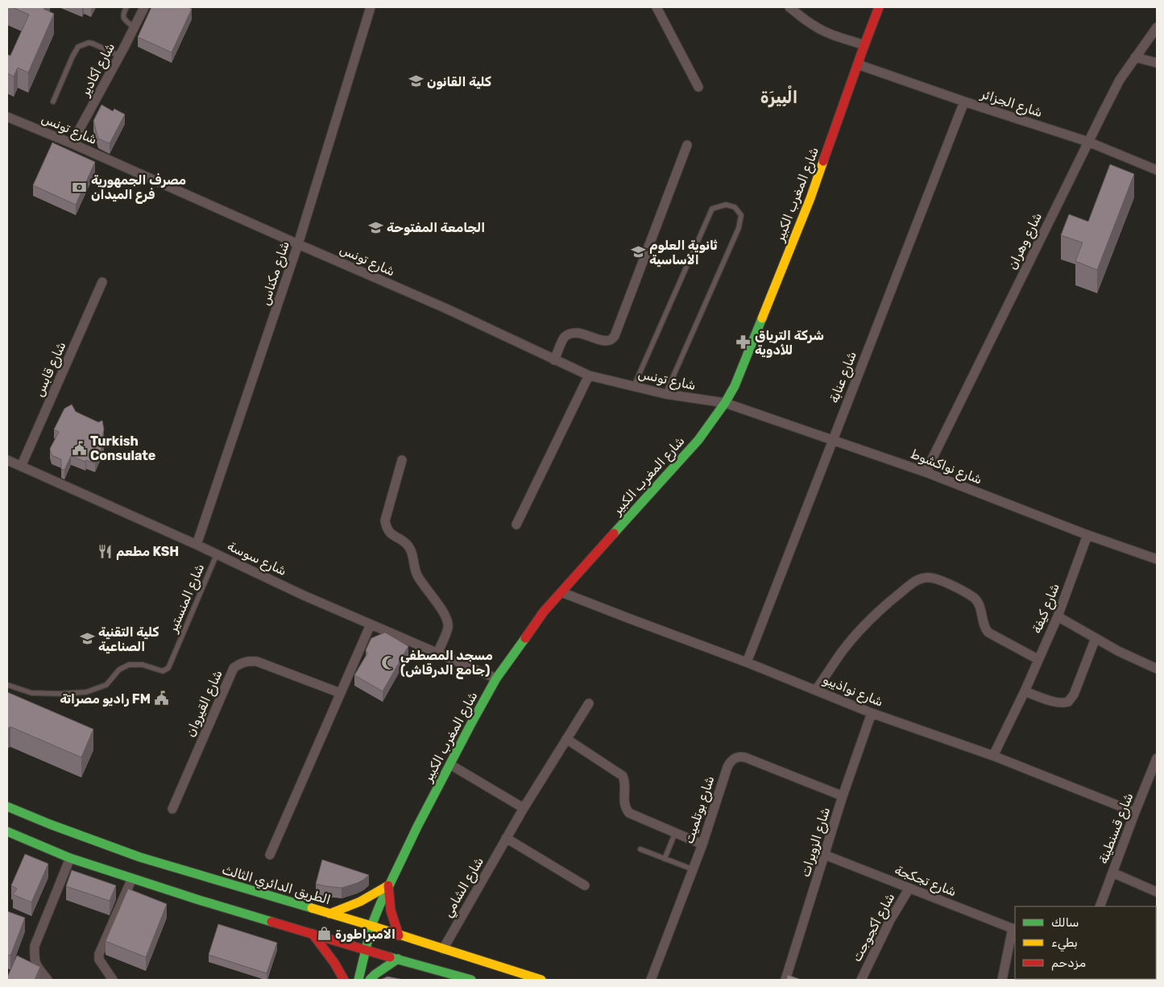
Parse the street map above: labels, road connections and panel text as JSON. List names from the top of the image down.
{
  "streets": {
    "main road": ["شارع المغرب الكبير", "الطريق الدائري الثالث"],
    "street": [
      "شارع أكادير",
      "شارع الجزائر",
      "شارع تونس",
      "شارع وهران",
      "شارع مكناس",
      "شارع قابس",
      "شارع عنابة",
      "شارع نواكشوط",
      "شارع سوسة",
      "شارع كيفة",
      "شارع نواذيبو",
      "شارع القيروان",
      "شارع بوتلميت",
      "شارع قسنطينة",
      "شارع الزويرات",
      "شارع تجكجة",
      "شارع الشامي",
      "شارع أكجوجت"
    ],
    "lane": ["شارع المنستير"]
  },
  "crossings": [
    ["شارع أكادير", "شارع تونس"],
    ["شارع الجزائر", "شارع المغرب الكبير"],
    ["شارع الجزائر", "شارع وهران"],
    ["شارع الجزائر", "شارع عنابة"],
    ["شارع تونس", "شارع المغرب الكبير"],
    ["شارع تونس", "شارع مكناس"],
    ["شارع تونس", "شارع نواكشوط"],
    ["شارع المغرب الكبير", "شارع نواكشوط"],
    ["شارع المغرب الكبير", "شارع سوسة"],
    ["شارع المغرب الكبير", "شارع نواذيبو"],
    ["شارع المغرب الكبير", "الطريق الدائري الثالث"],
    ["شارع وهران", "شارع نواكشوط"],
    ["شارع مكناس", "شارع سوسة"],
    ["شارع قابس", "شارع سوسة"],
    ["شارع عنابة", "شارع نواكشوط"],
    ["شارع عنابة", "شارع نواذيبو"],
    ["شارع نواكشوط", "شارع كيفة"],
    ["شارع سوسة", "شارع المنستير"],
    ["شارع كيفة", "شارع نواذيبو"],
    ["شارع نواذيبو", "شارع قسنطينة"],
    ["شارع نواذيبو", "شارع الزويرات"],
    ["شارع بوتلميت", "شارع الزويرات"],
    ["شارع الزويرات", "شارع تجكجة"],
    ["شارع تجكجة", "شارع أكجوجت"],
    ["الطريق الدائري الثالث", "شارع الشامي"]
  ],
  "districts": ["الْبِيرَة"],
  "places": {
    "school or university": [
      "كلية القانون",
      "الجامعة المفتوحة",
      "ثانوية العلوم الأساسية",
      "كلية التقنية الصناعية"
    ],
    "bank": ["مصرف الجمهورية فرع الميدان"],
    "pharmacy": ["شركة الترياق للأدوية"],
    "public building": ["Turkish Consulate", "راديو مصراتة FM"],
    "restaurant": ["مطعم KSH"],
    "mosque": ["مسجد المصطفى (جامع الدرقاش)"],
    "shop": ["الامبراطورة"]
  },
  "legend": ["سالك", "بطيء", "مزدحم"]
}
